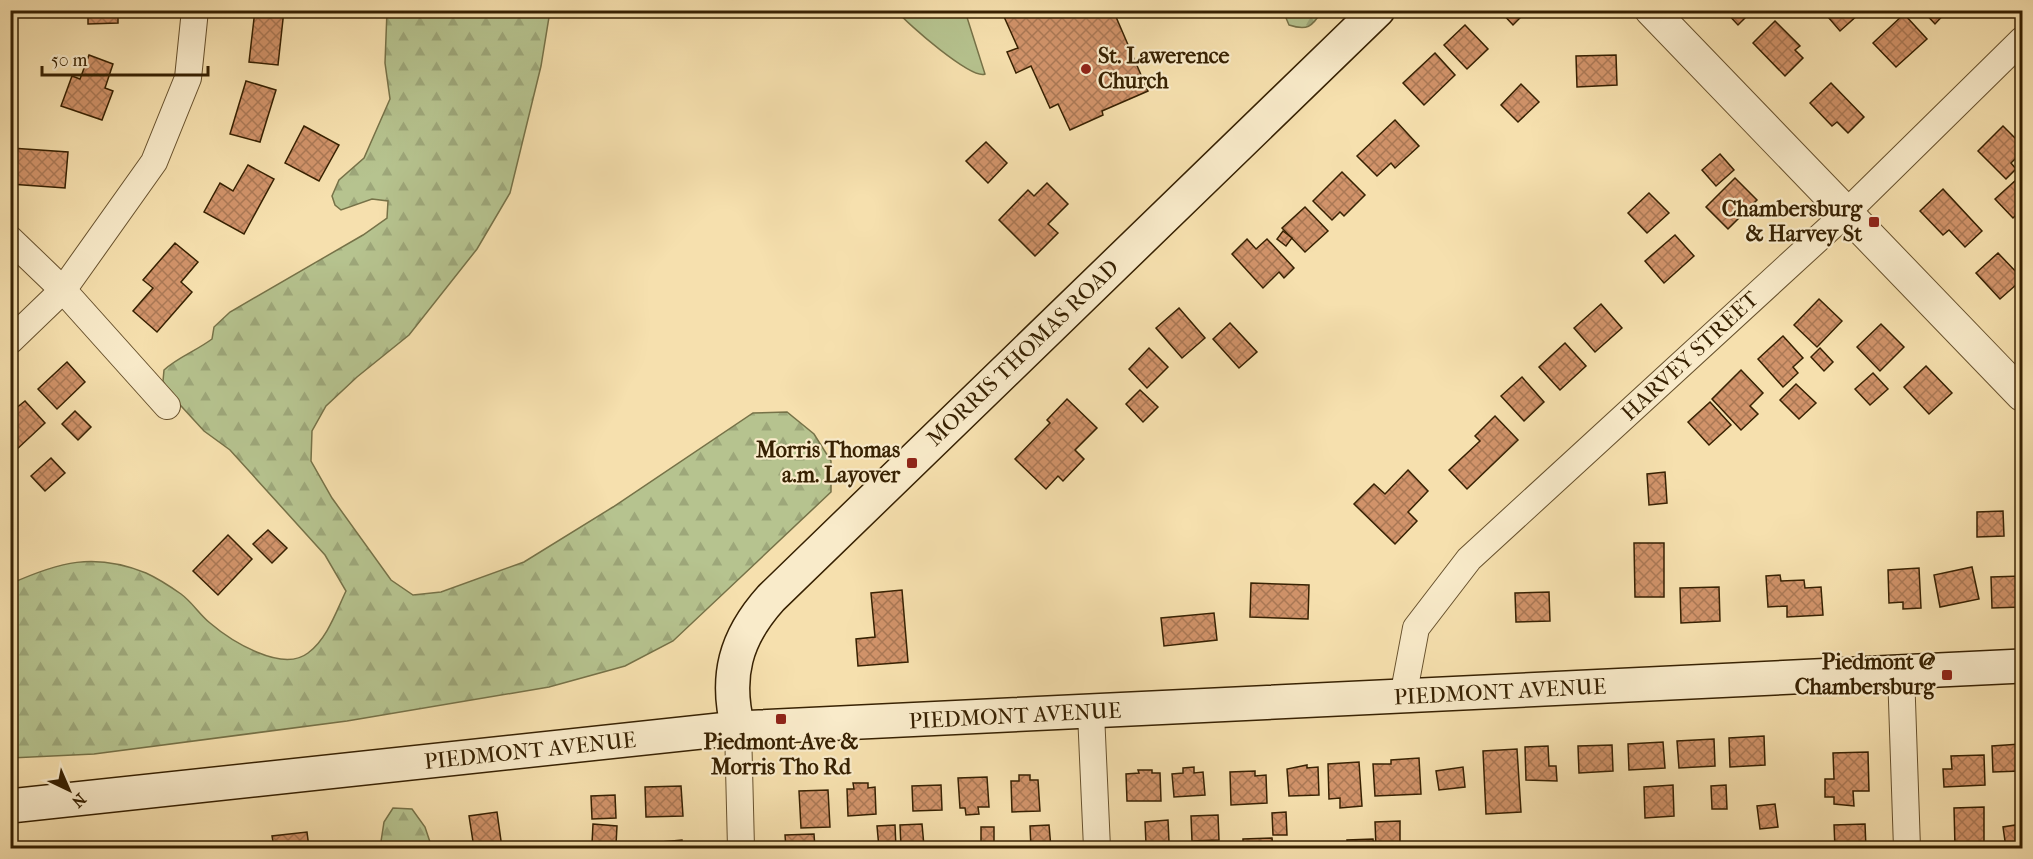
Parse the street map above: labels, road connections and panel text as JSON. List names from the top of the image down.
{
  "streets": {
    "main road": ["MORRIS THOMAS ROAD", "PIEDMONT AVENUE"],
    "street": ["HARVEY STREET"]
  },
  "crossings": [
    ["MORRIS THOMAS ROAD", "PIEDMONT AVENUE"],
    ["HARVEY STREET", "PIEDMONT AVENUE"]
  ],
  "places": {
    "other": ["St. Lawerence Church"],
    "transit": [
      "Chambersburg & Harvey St",
      "Morris Thomas a.m. Layover",
      "Piedmont @ Chambersburg",
      "Piedmont Ave & Morris Tho Rd"
    ]
  },
  "scale_bar": "50 m",
  "north": "bottom right"
}
